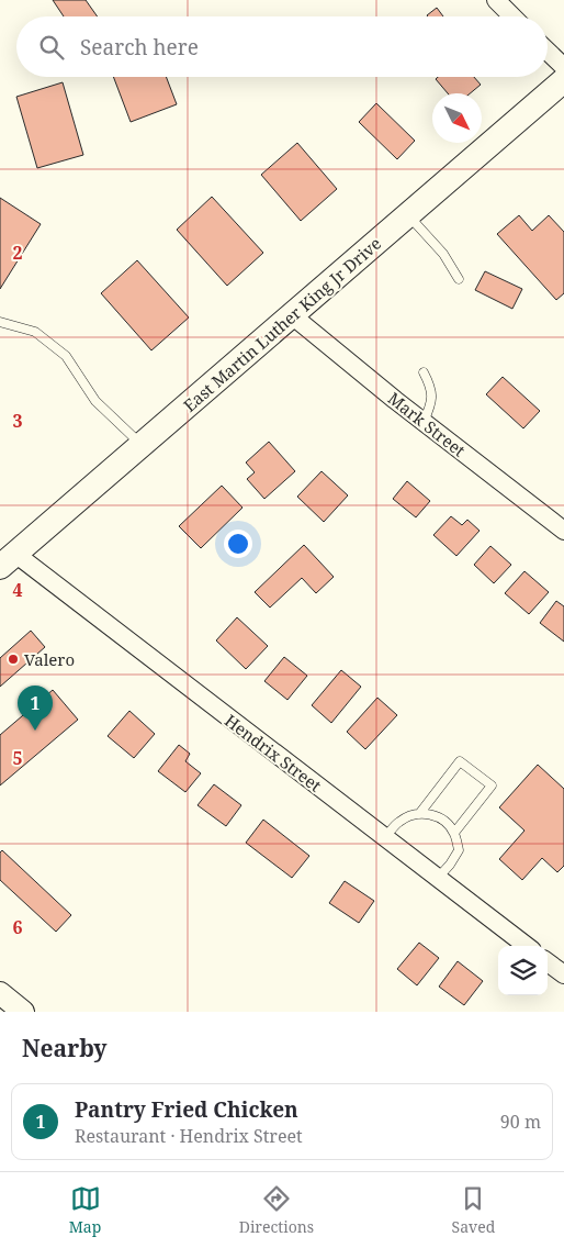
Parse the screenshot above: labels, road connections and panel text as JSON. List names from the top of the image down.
{
  "streets": {
    "main road": ["East Martin Luther King Jr Drive"],
    "street": ["Mark Street", "Hendrix Street"]
  },
  "crossings": [
    ["East Martin Luther King Jr Drive", "Mark Street"],
    ["East Martin Luther King Jr Drive", "Hendrix Street"]
  ],
  "places": ["Valero"],
  "north": "bottom right",
  "page": {
    "search": "Search here",
    "pins": "1",
    "heading": "Nearby",
    "list": [
      {
        "mark": "1",
        "name": "Pantry Fried Chicken",
        "note": "Restaurant · Hendrix Street",
        "value": "90 m"
      }
    ],
    "nav": ["Map", "Directions", "Saved"]
  },
  "grid": {
    "rows": [
      "2",
      "3",
      "4",
      "5",
      "6"
    ]
  }
}
